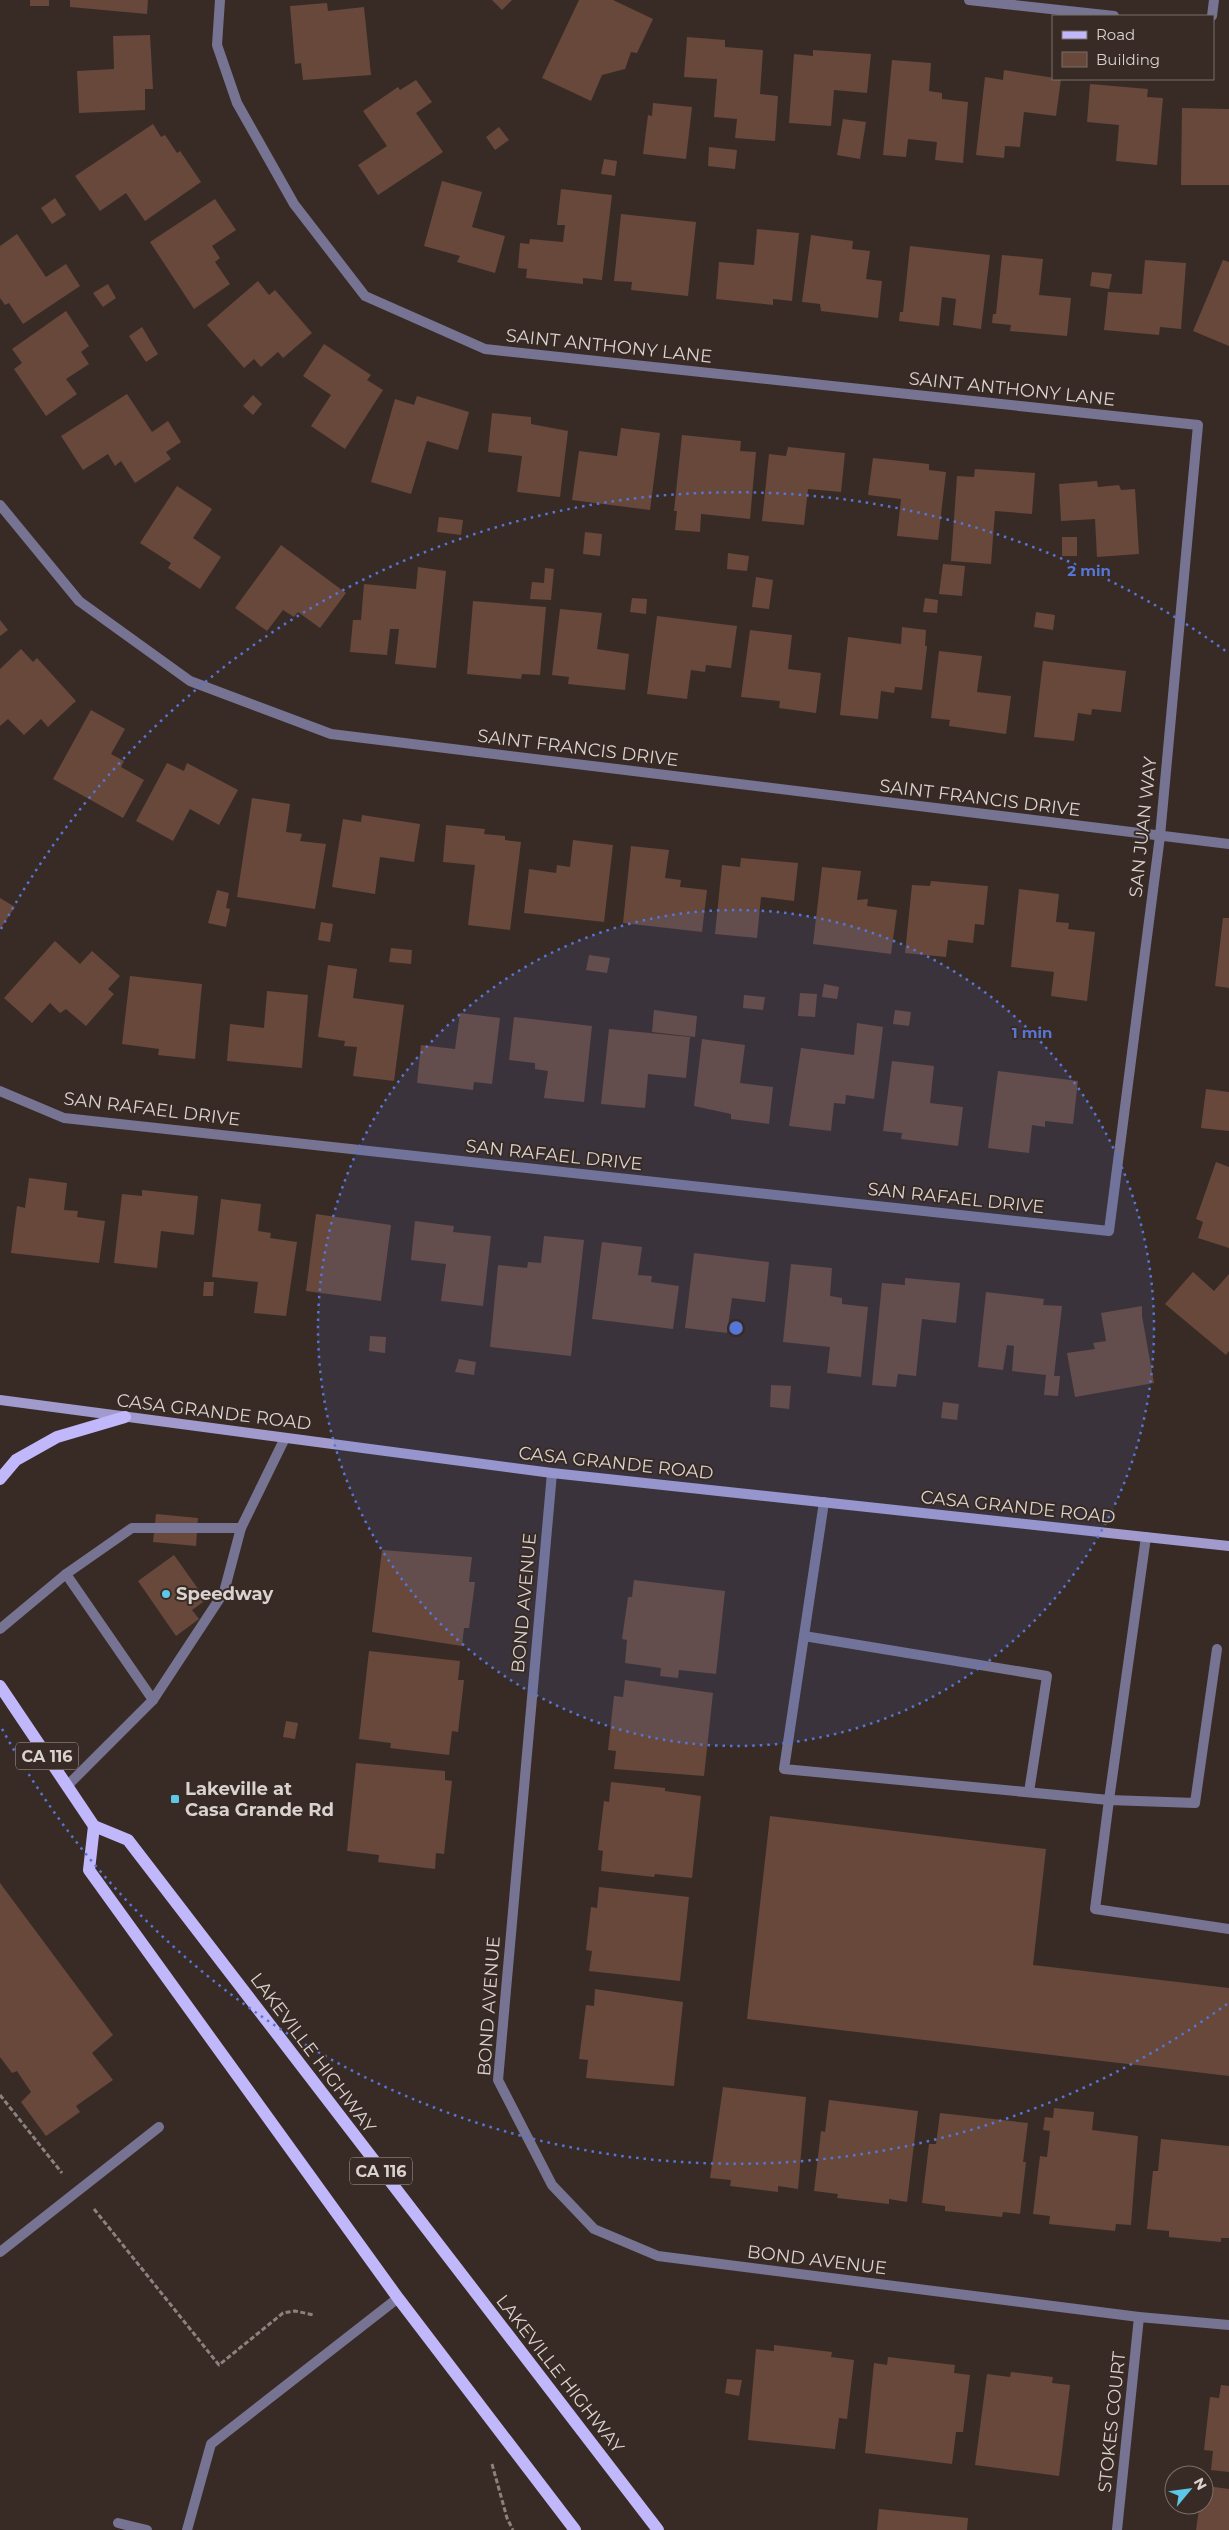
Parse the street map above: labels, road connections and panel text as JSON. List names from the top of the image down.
{
  "streets": {
    "main road": ["CASA GRANDE ROAD", "CA 116", "LAKEVILLE HIGHWAY"],
    "street": [
      "SAINT ANTHONY LANE",
      "SAINT FRANCIS DRIVE",
      "SAN JUAN WAY",
      "SAN RAFAEL DRIVE",
      "BOND AVENUE",
      "STOKES COURT"
    ]
  },
  "crossings": [
    ["SAINT ANTHONY LANE", "SAN JUAN WAY"],
    ["SAINT FRANCIS DRIVE", "SAN JUAN WAY"],
    ["SAN JUAN WAY", "SAN RAFAEL DRIVE"],
    ["CASA GRANDE ROAD", "BOND AVENUE"],
    ["BOND AVENUE", "STOKES COURT"],
    ["CA 116", "LAKEVILLE HIGHWAY"]
  ],
  "places": {
    "other": ["Speedway"],
    "transit": ["Lakeville at Casa Grande Rd"]
  },
  "legend": ["Road", "Building"],
  "north": "top right",
  "rings": ["2 min", "1 min"]
}
